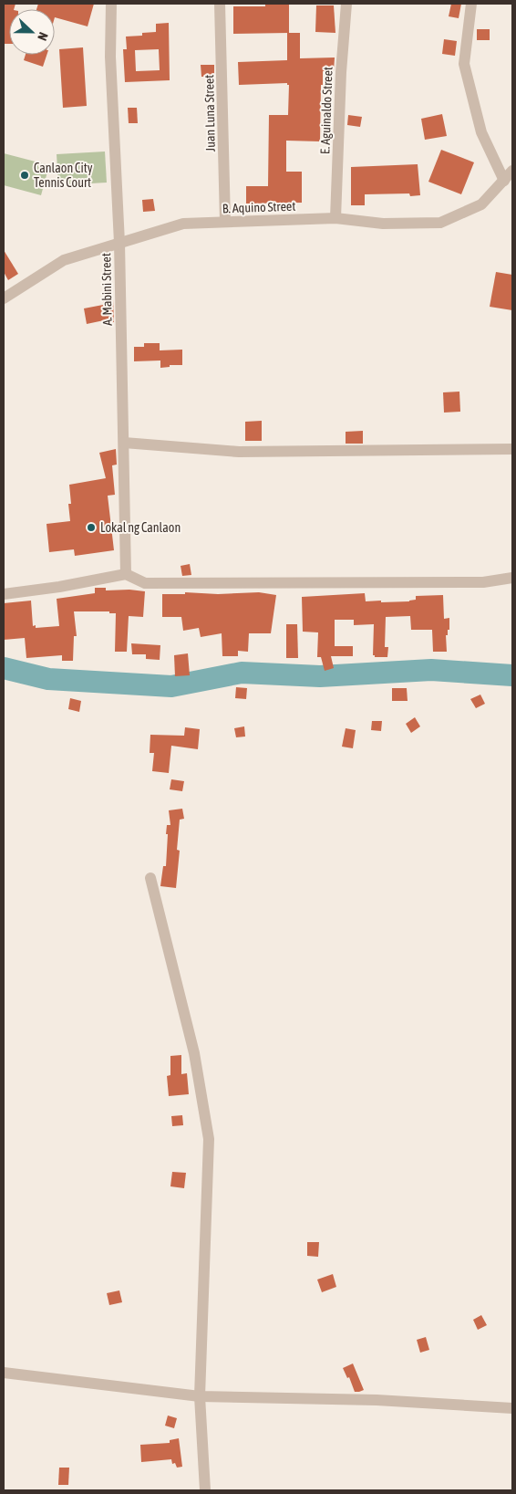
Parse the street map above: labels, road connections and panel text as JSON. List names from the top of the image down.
{
  "streets": {
    "street": [
      "E. Aguinaldo Street",
      "Juan Luna Street",
      "B. Aquino Street",
      "A. Mabini Street"
    ]
  },
  "crossings": [
    ["E. Aguinaldo Street", "B. Aquino Street"],
    ["Juan Luna Street", "B. Aquino Street"],
    ["B. Aquino Street", "A. Mabini Street"]
  ],
  "places": ["Canlaon City Tennis Court", "Lokal ng Canlaon"],
  "north": "right"
}
